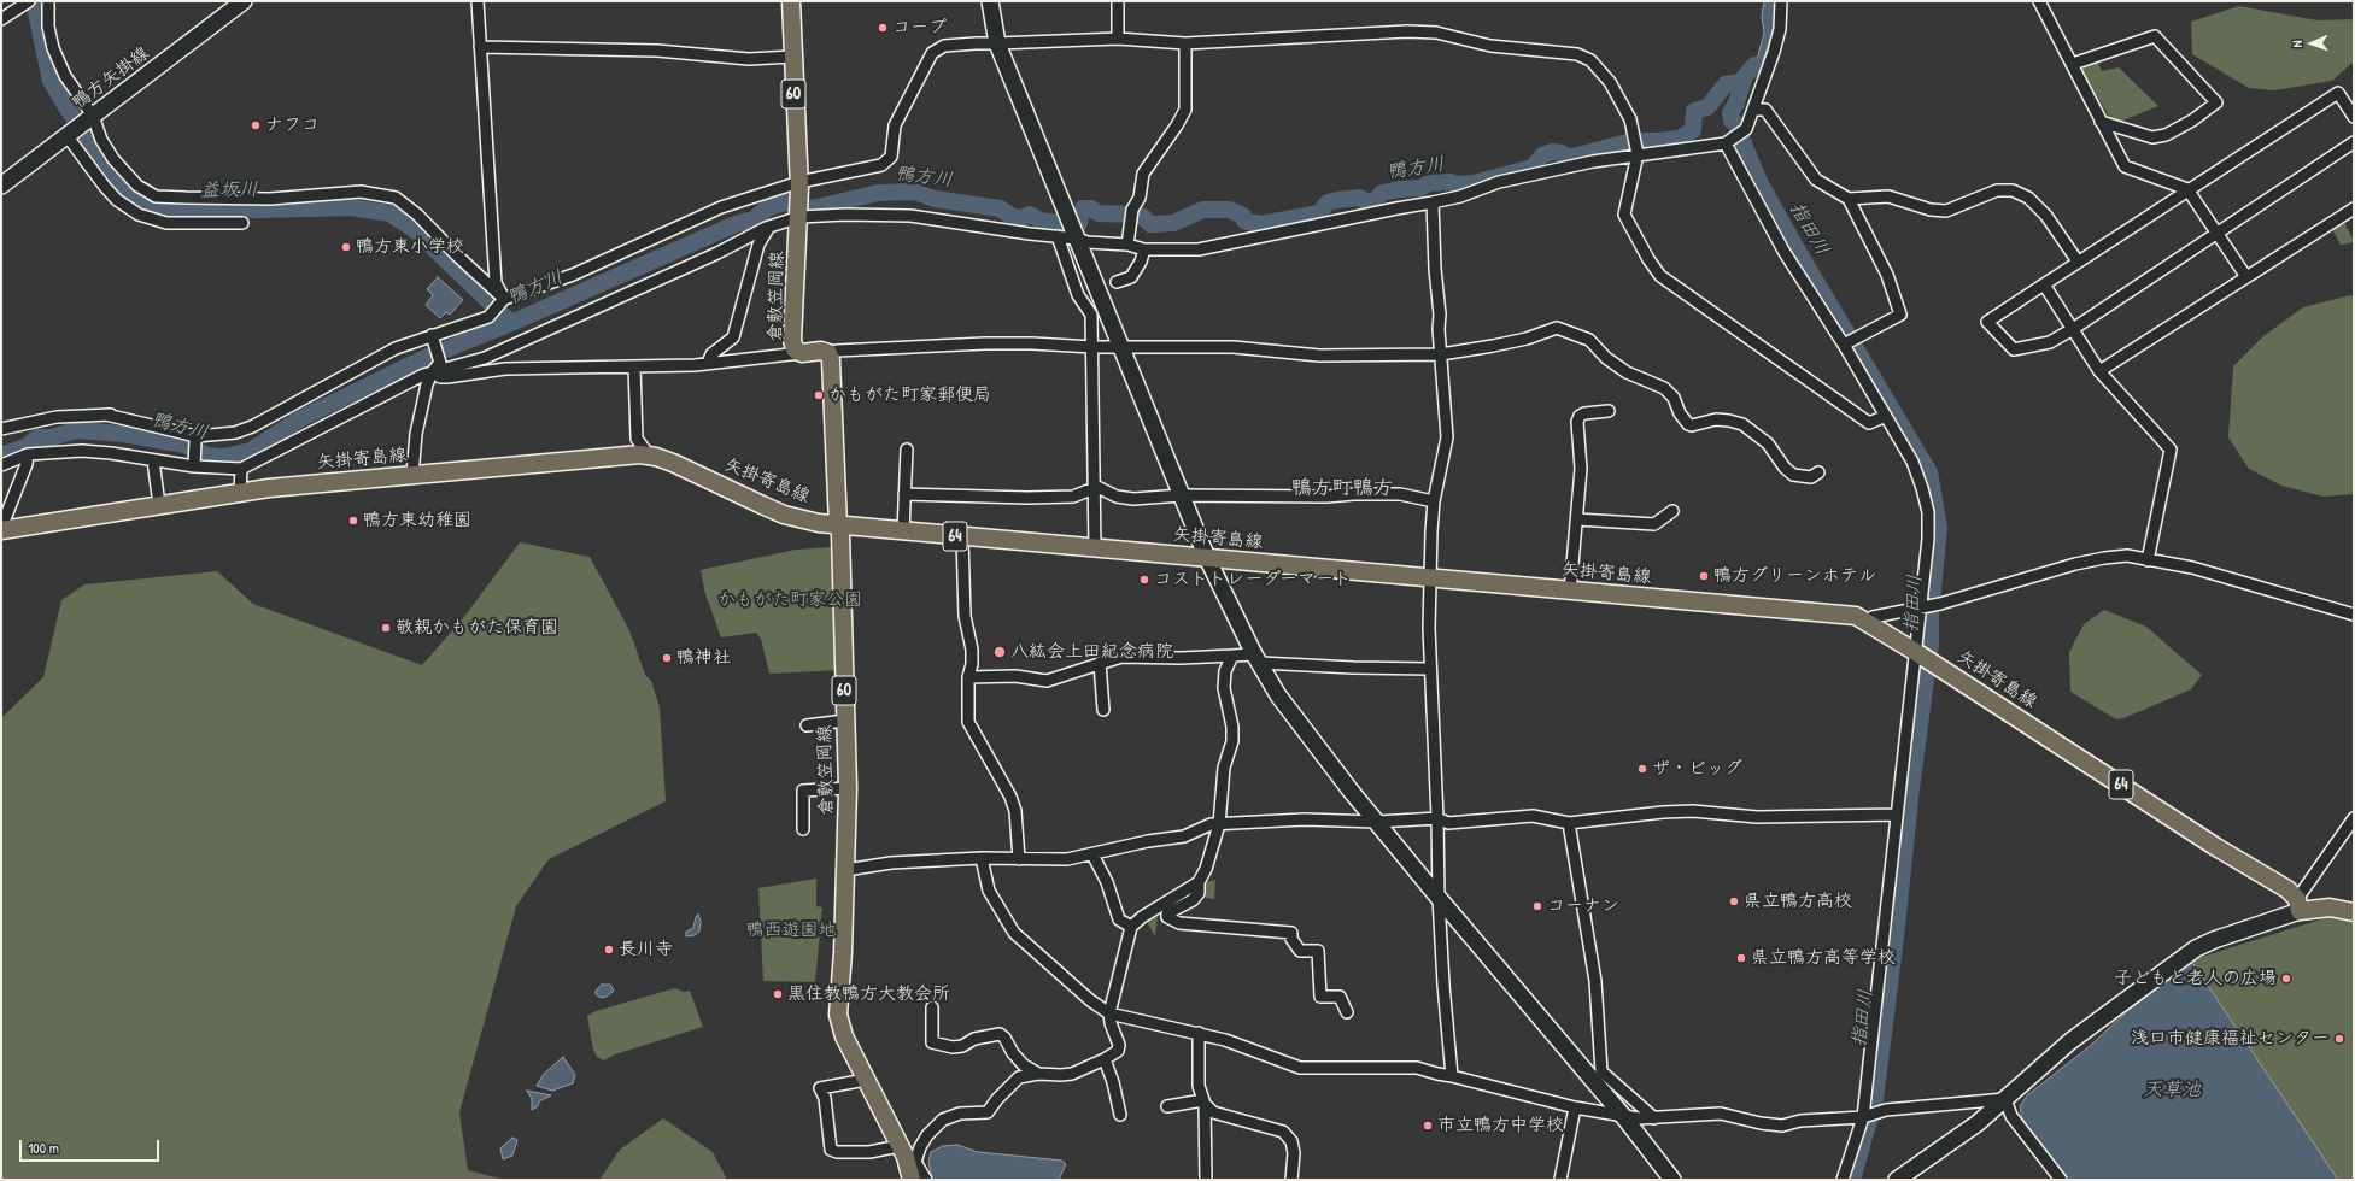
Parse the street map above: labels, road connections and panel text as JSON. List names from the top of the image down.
{
  "streets": {
    "main road": [
      "60",
      "倉敷笠岡線",
      "矢掛寄島線",
      "64"
    ],
    "street": ["鴨方矢掛線"]
  },
  "crossings": [
    ["倉敷笠岡線", "矢掛寄島線"]
  ],
  "districts": ["鴨方町鴨方"],
  "water": [
    "鴨方川",
    "益坂川",
    "指田川",
    "天草池"
  ],
  "parks": ["かもがた町家公園", "鴨西遊園地"],
  "places": [
    "コープ",
    "ナフコ",
    "鴨方東小学校",
    "かもがた町家郵便局",
    "鴨方東幼稚園",
    "鴨方グリーンホテル",
    "コストトレーダーマート",
    "敬親かもがた保育園",
    "八紘会上田紀念病院",
    "鴨神社",
    "ザ・ビッグ",
    "県立鴨方高校",
    "コーナン",
    "長川寺",
    "県立鴨方高等学校",
    "子どもと老人の広場",
    "黒住教鴨方大教会所",
    "浅口市健康福祉センター",
    "市立鴨方中学校"
  ],
  "scale_bar": "100 m",
  "north": "left"
}
